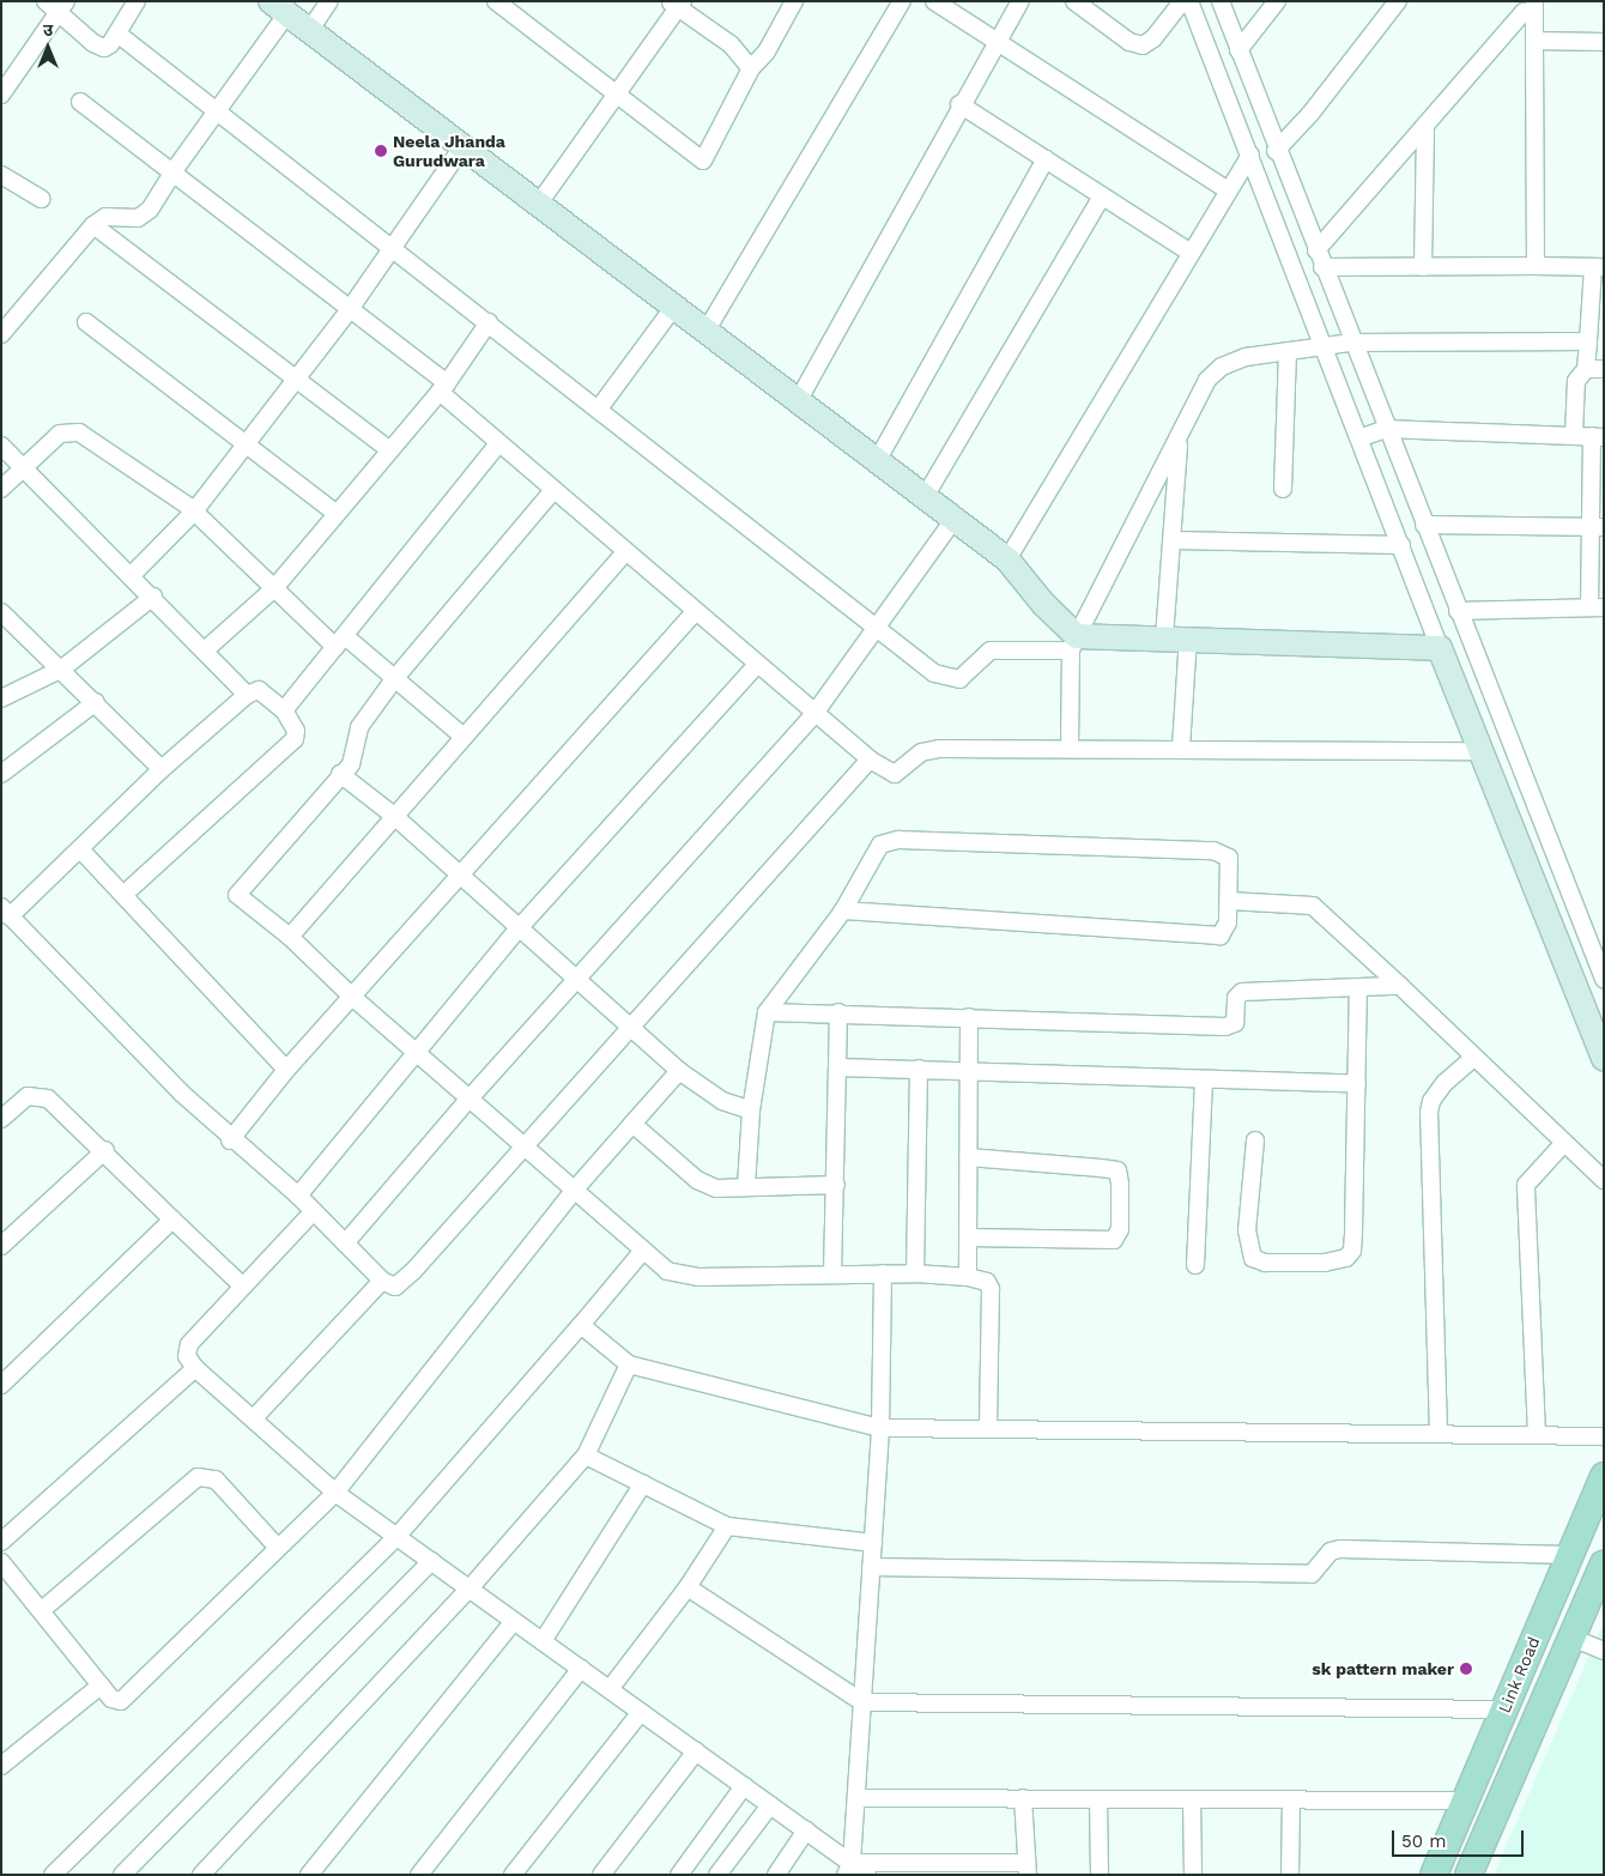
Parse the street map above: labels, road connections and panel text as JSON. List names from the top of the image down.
{
  "streets": {
    "main road": ["Link Road"]
  },
  "places": ["Neela Jhanda Gurudwara", "sk pattern maker"],
  "scale_bar": "50 m",
  "north": "top"
}
